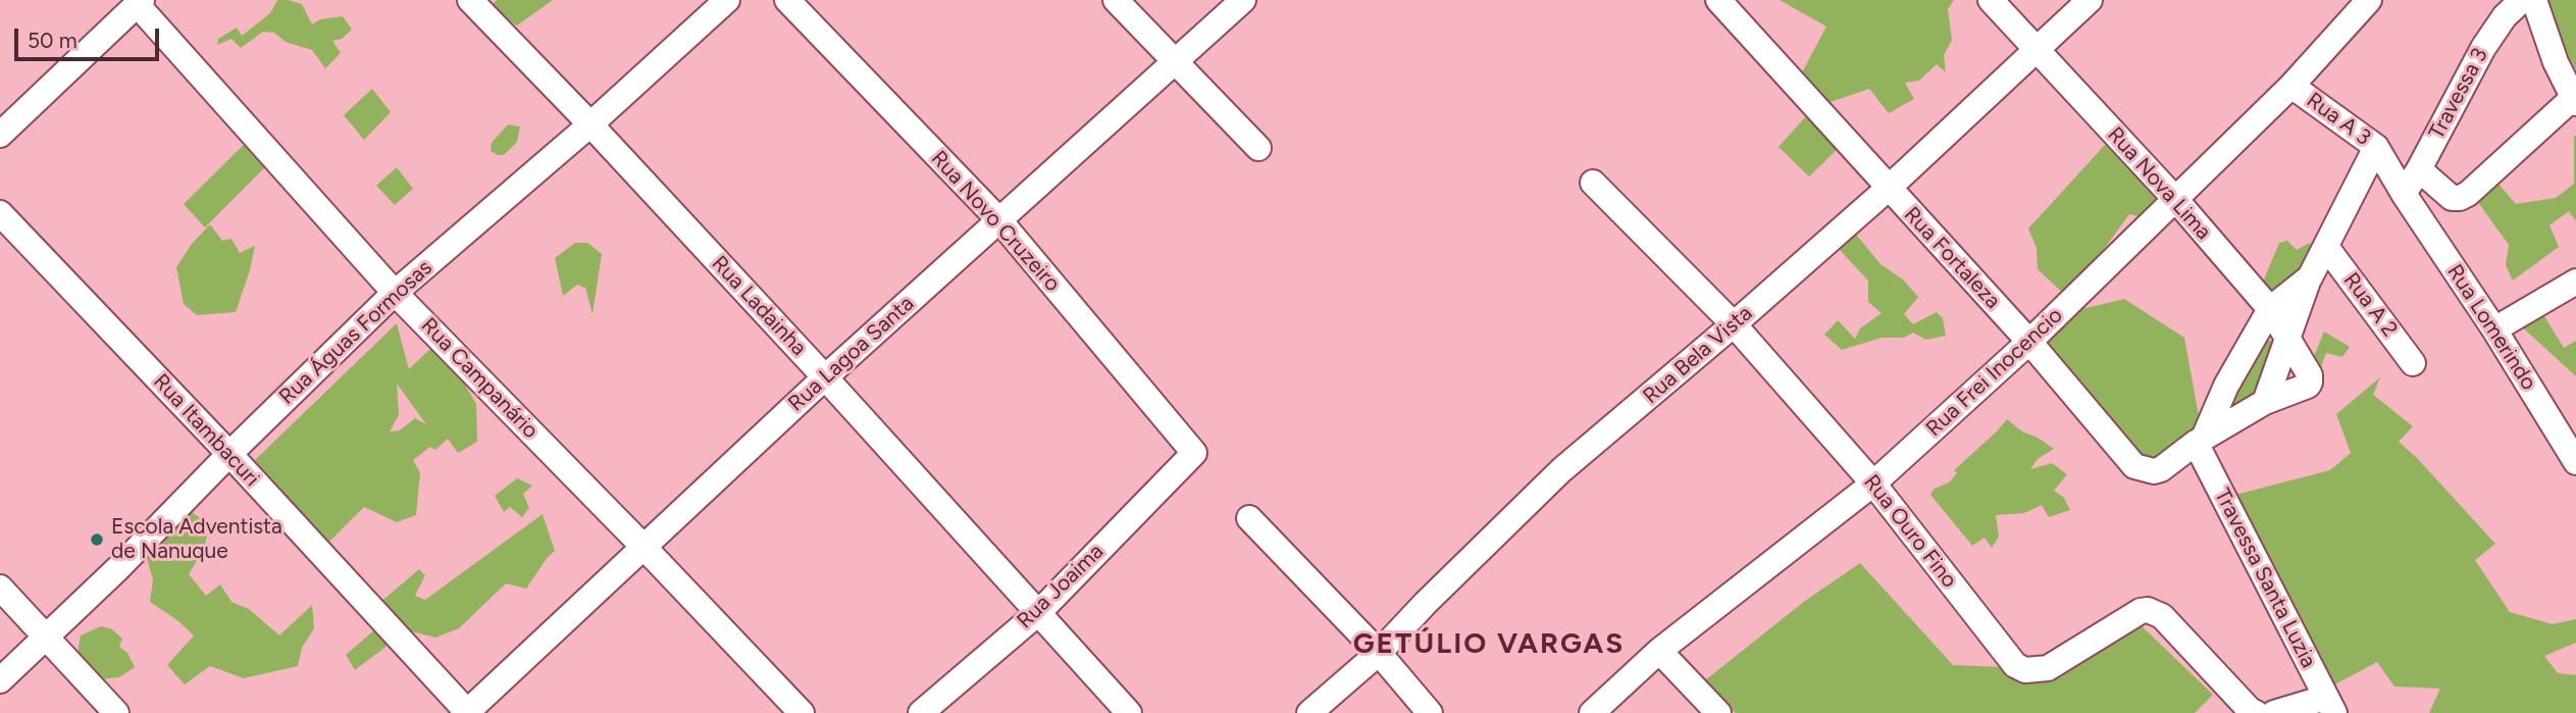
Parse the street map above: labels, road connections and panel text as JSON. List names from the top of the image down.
{
  "streets": {
    "street": [
      "Travessa 3",
      "Rua A 3",
      "Rua Nova Lima",
      "Rua Novo Cruzeiro",
      "Rua Fortaleza",
      "Rua A 2",
      "Rua Ladainha",
      "Rua Lomerindo",
      "Rua Águas Formosas",
      "Rua Lagoa Santa",
      "Rua Bela Vista",
      "Rua Frei Inocencio",
      "Rua Campanário",
      "Rua Itambacuri",
      "Rua Ouro Fino",
      "Travessa Santa Luzia",
      "Rua Joaima"
    ]
  },
  "crossings": [
    ["Travessa 3", "Rua A 3"],
    ["Travessa 3", "Rua Lomerindo"],
    ["Rua A 3", "Rua Lomerindo"],
    ["Rua A 3", "Rua Frei Inocencio"],
    ["Rua Nova Lima", "Rua Fortaleza"],
    ["Rua Nova Lima", "Rua Bela Vista"],
    ["Rua Nova Lima", "Rua Frei Inocencio"],
    ["Rua Novo Cruzeiro", "Rua Lagoa Santa"],
    ["Rua Novo Cruzeiro", "Rua Joaima"],
    ["Rua Fortaleza", "Rua Bela Vista"],
    ["Rua Fortaleza", "Rua Frei Inocencio"],
    ["Rua Fortaleza", "Travessa Santa Luzia"],
    ["Rua Ladainha", "Rua Águas Formosas"],
    ["Rua Ladainha", "Rua Lagoa Santa"],
    ["Rua Ladainha", "Rua Joaima"],
    ["Rua Águas Formosas", "Rua Campanário"],
    ["Rua Águas Formosas", "Rua Itambacuri"],
    ["Rua Lagoa Santa", "Rua Campanário"],
    ["Rua Lagoa Santa", "Rua Itambacuri"],
    ["Rua Bela Vista", "Rua Ouro Fino"],
    ["Rua Frei Inocencio", "Rua Ouro Fino"]
  ],
  "districts": ["GETÚLIO VARGAS"],
  "places": ["Escola Adventista de Nanuque"],
  "scale_bar": "50 m"
}
